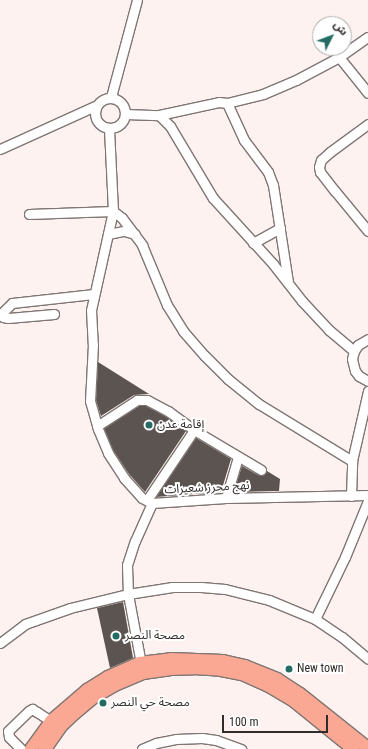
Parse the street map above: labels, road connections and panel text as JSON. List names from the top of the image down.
{
  "streets": {
    "street": ["نهج محرز شعيرات"]
  },
  "places": [
    "إقامة عدن",
    "مصحة النصر",
    "New town",
    "مصحة حي النصر"
  ],
  "scale_bar": "100 m",
  "north": "top right"
}
